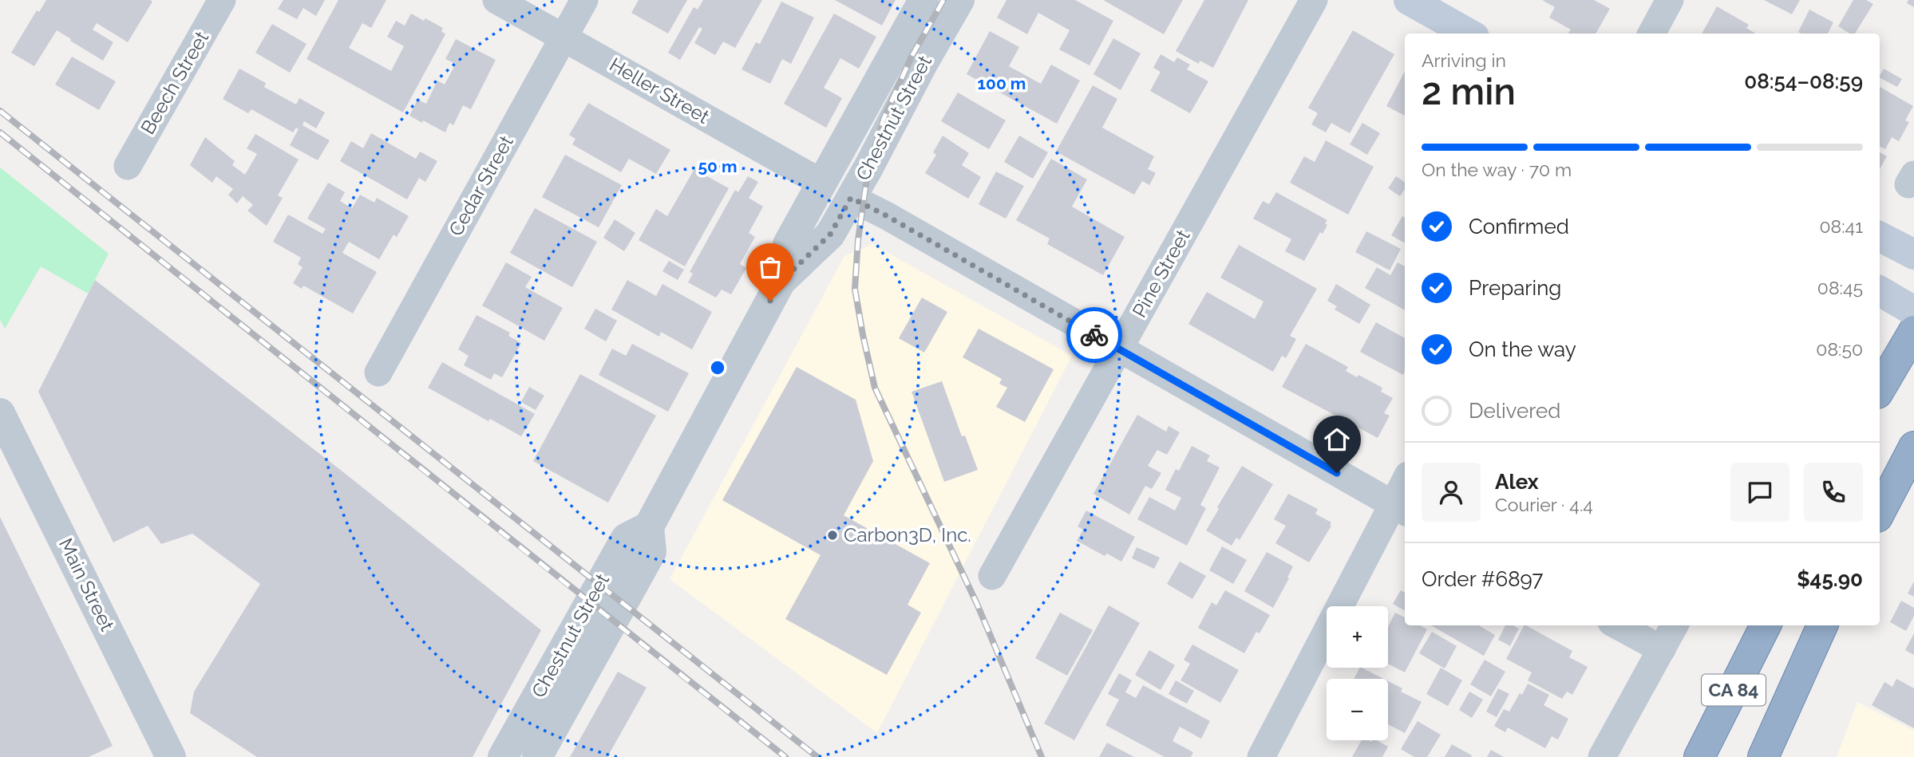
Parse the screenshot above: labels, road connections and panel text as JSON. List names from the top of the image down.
{
  "streets": {
    "highway": ["CA 84"],
    "street": [
      "Beech Street",
      "Heller Street",
      "Chestnut Street",
      "Cedar Street",
      "Pine Street",
      "Main Street"
    ]
  },
  "crossings": [
    ["Heller Street", "Chestnut Street"],
    ["Heller Street", "Cedar Street"]
  ],
  "places": ["Carbon3D, Inc."],
  "page": {
    "heading": ["2 min", "Arriving in", "08:54–08:59"],
    "panel": [
      "Alex",
      "Courier · 4.4",
      "Order #6897",
      "$45.90"
    ],
    "bar": "On the way · 70 m",
    "list": [
      ["Confirmed", "08:41"],
      ["Preparing", "08:45"],
      ["On the way", "08:50"],
      "Delivered"
    ],
    "map_buttons": ["+", "−"]
  },
  "rings": ["100 m", "50 m"]
}
